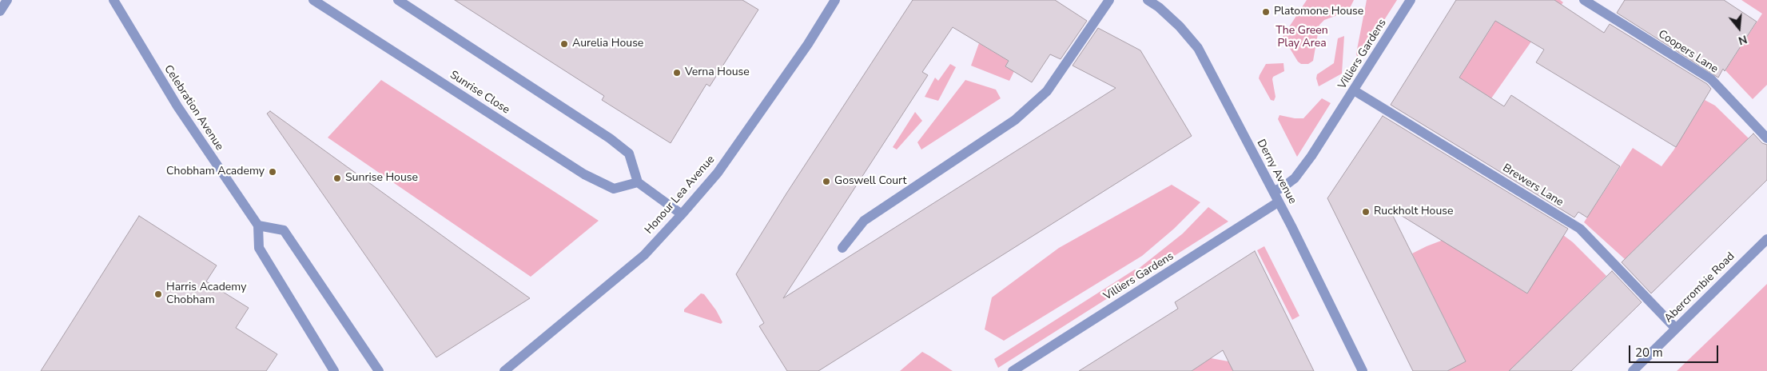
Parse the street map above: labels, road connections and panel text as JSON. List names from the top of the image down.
{
  "streets": {
    "street": [
      "Coopers Lane",
      "Villiers Gardens",
      "Sunrise Close",
      "Celebration Avenue",
      "Derny Avenue",
      "Brewers Lane",
      "Honour Lea Avenue",
      "Abercrombie Road"
    ]
  },
  "crossings": [
    ["Villiers Gardens", "Derny Avenue"],
    ["Villiers Gardens", "Brewers Lane"],
    ["Brewers Lane", "Abercrombie Road"]
  ],
  "parks": ["The Green Play Area"],
  "places": [
    "Platomone House",
    "Aurelia House",
    "Verna House",
    "Chobham Academy",
    "Sunrise House",
    "Goswell Court",
    "Ruckholt House",
    "Harris Academy Chobham"
  ],
  "scale_bar": "20 m",
  "north": "bottom"
}
